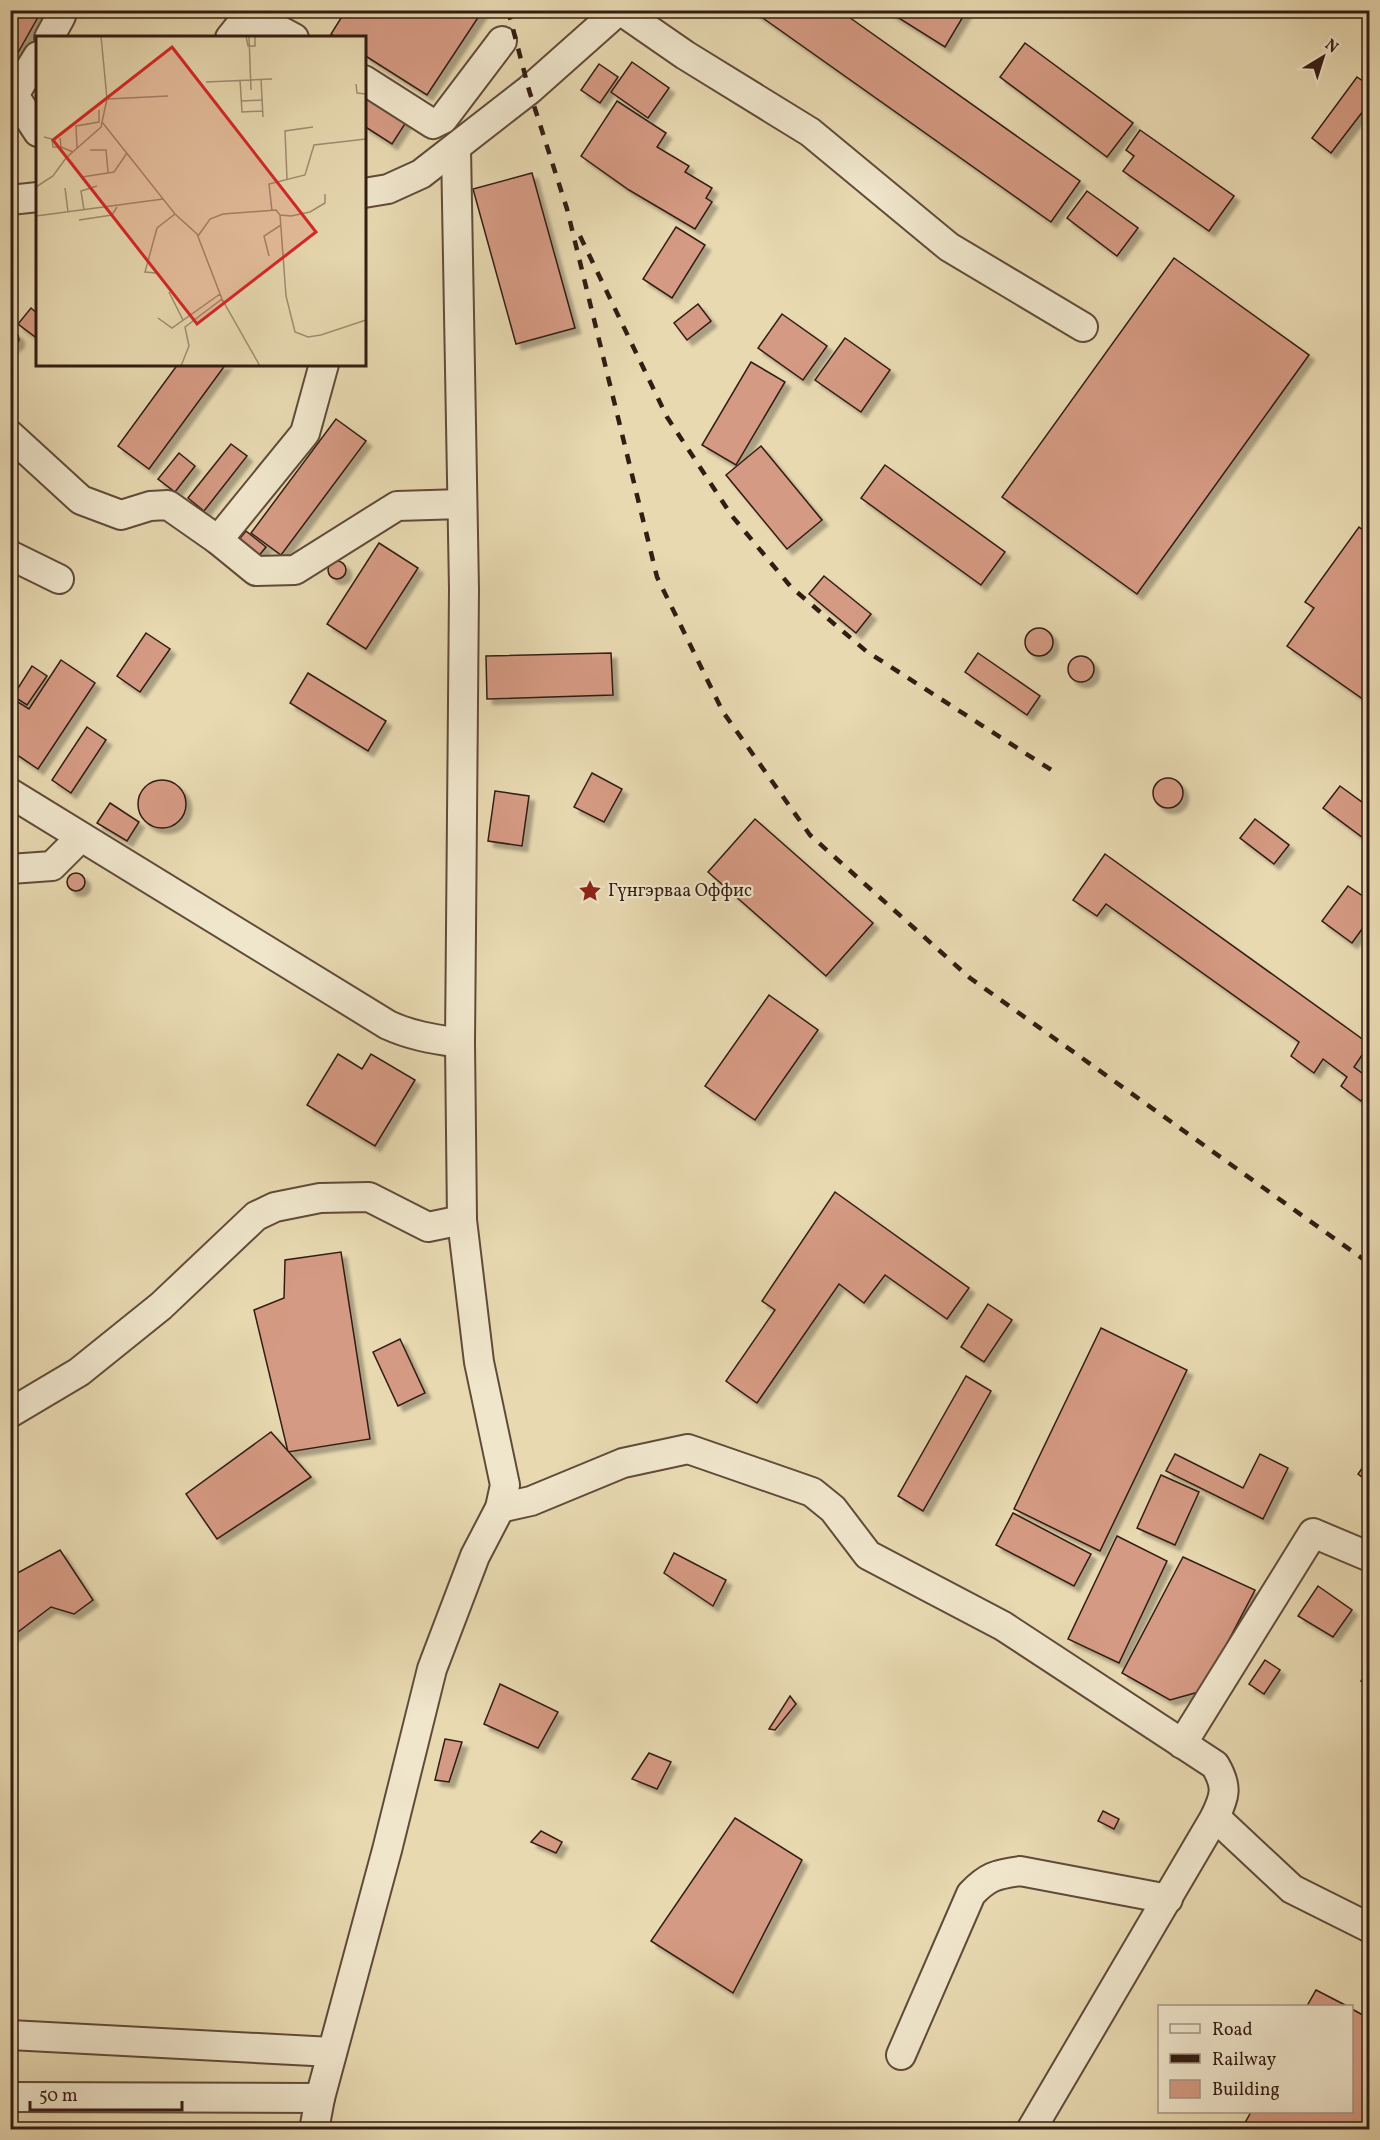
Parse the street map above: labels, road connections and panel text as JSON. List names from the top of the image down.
{
  "places": {
    "place": ["Гүнгэрваа Оффис"]
  },
  "legend": ["Road", "Railway", "Building"],
  "scale_bar": "50 m",
  "north": "top right"
}
